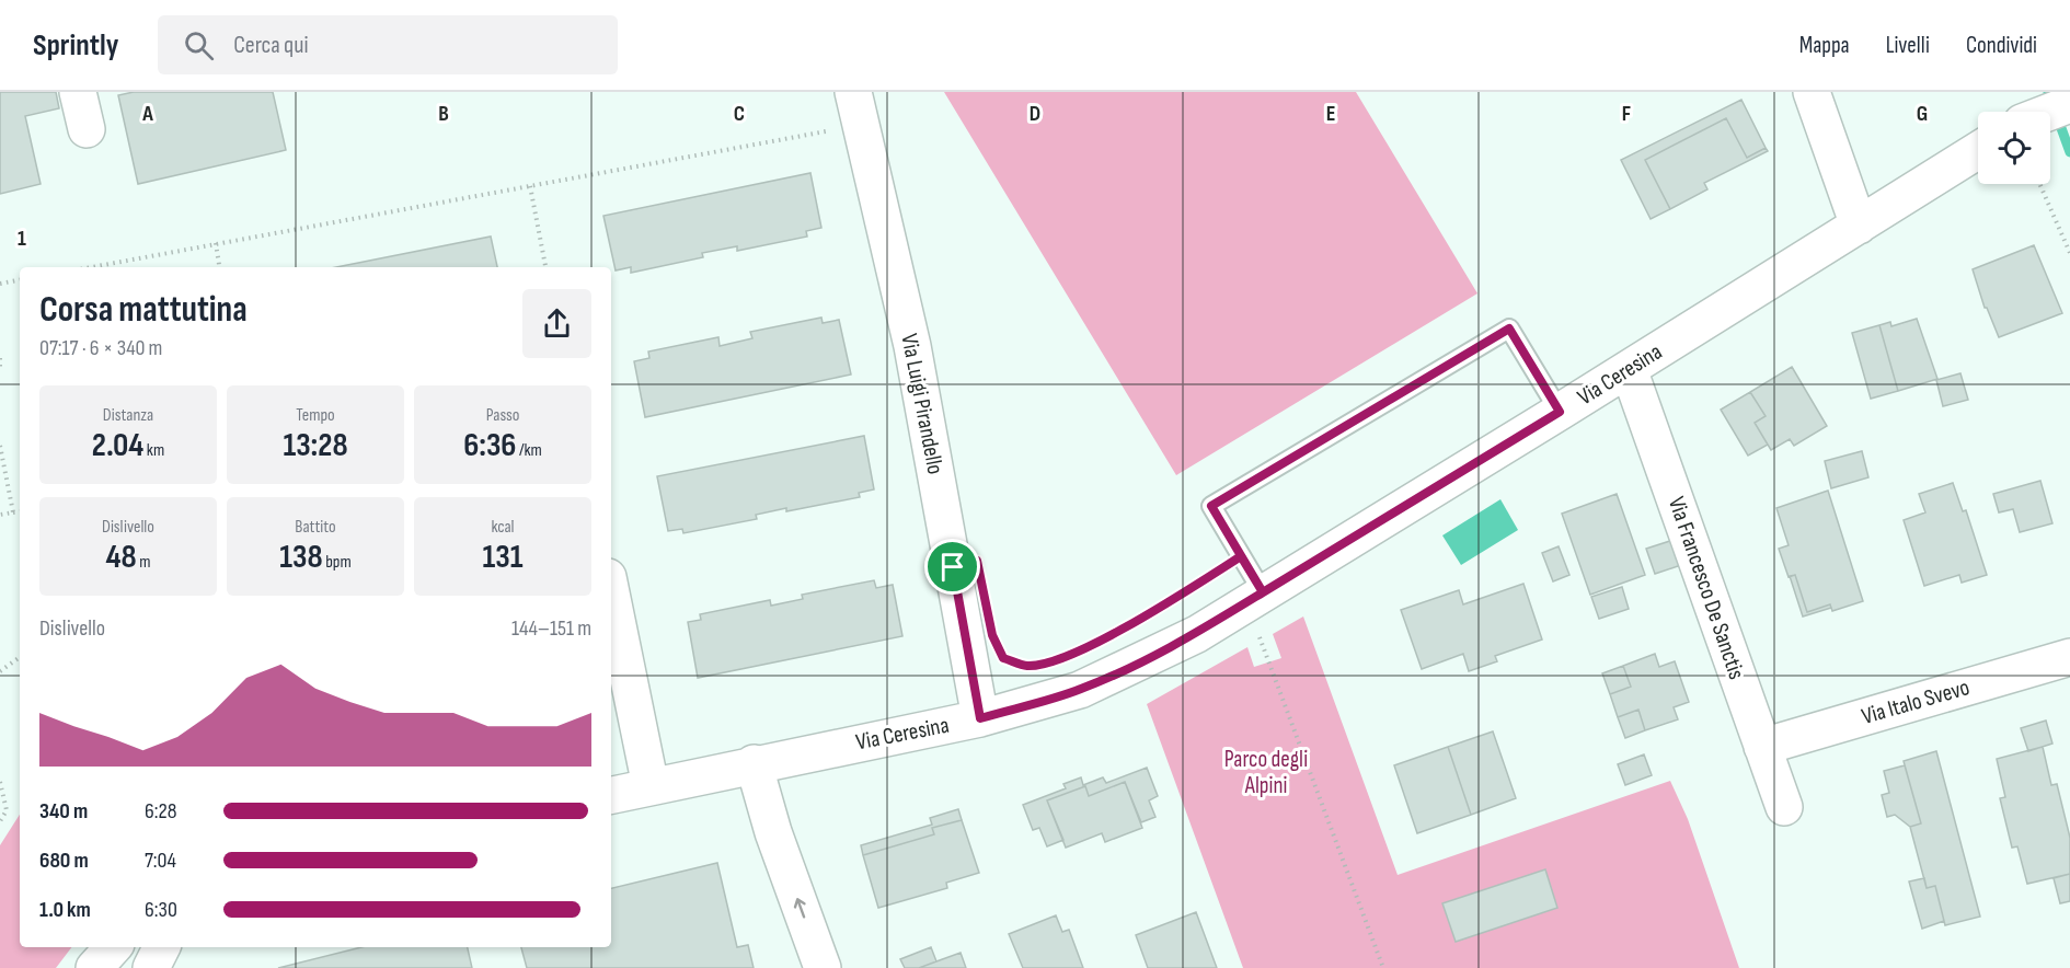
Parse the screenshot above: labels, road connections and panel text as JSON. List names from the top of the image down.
{
  "streets": {
    "street": [
      "Via Ceresina",
      "Via Luigi Pirandello",
      "Via Francesco De Sanctis",
      "Via Italo Svevo"
    ]
  },
  "crossings": [
    ["Via Ceresina", "Via Luigi Pirandello"],
    ["Via Ceresina", "Via Francesco De Sanctis"],
    ["Via Francesco De Sanctis", "Via Italo Svevo"]
  ],
  "parks": ["Parco degli Alpini"],
  "page": {
    "header": "Sprintly",
    "search": "Cerca qui",
    "nav": ["Mappa", "Livelli", "Condividi"],
    "heading": ["Corsa mattutina", "07:17 · 6 × 340 m"],
    "stats": [
      ["Distanza", "2.04 km"],
      ["Tempo", "13:28"],
      ["Passo", "6:36 /km"],
      ["Dislivello", "48 m"],
      ["Battito", "138 bpm"],
      ["kcal", "131"]
    ],
    "chart": ["Dislivello", "144–151 m"],
    "list": [
      {
        "name": "340 m",
        "note": "6:28"
      },
      {
        "name": "680 m",
        "note": "7:04"
      },
      {
        "name": "1.0 km",
        "note": "6:30"
      }
    ]
  },
  "grid": {
    "columns": [
      "A",
      "B",
      "C",
      "D",
      "E",
      "F",
      "G"
    ],
    "rows": ["1"]
  }
}
